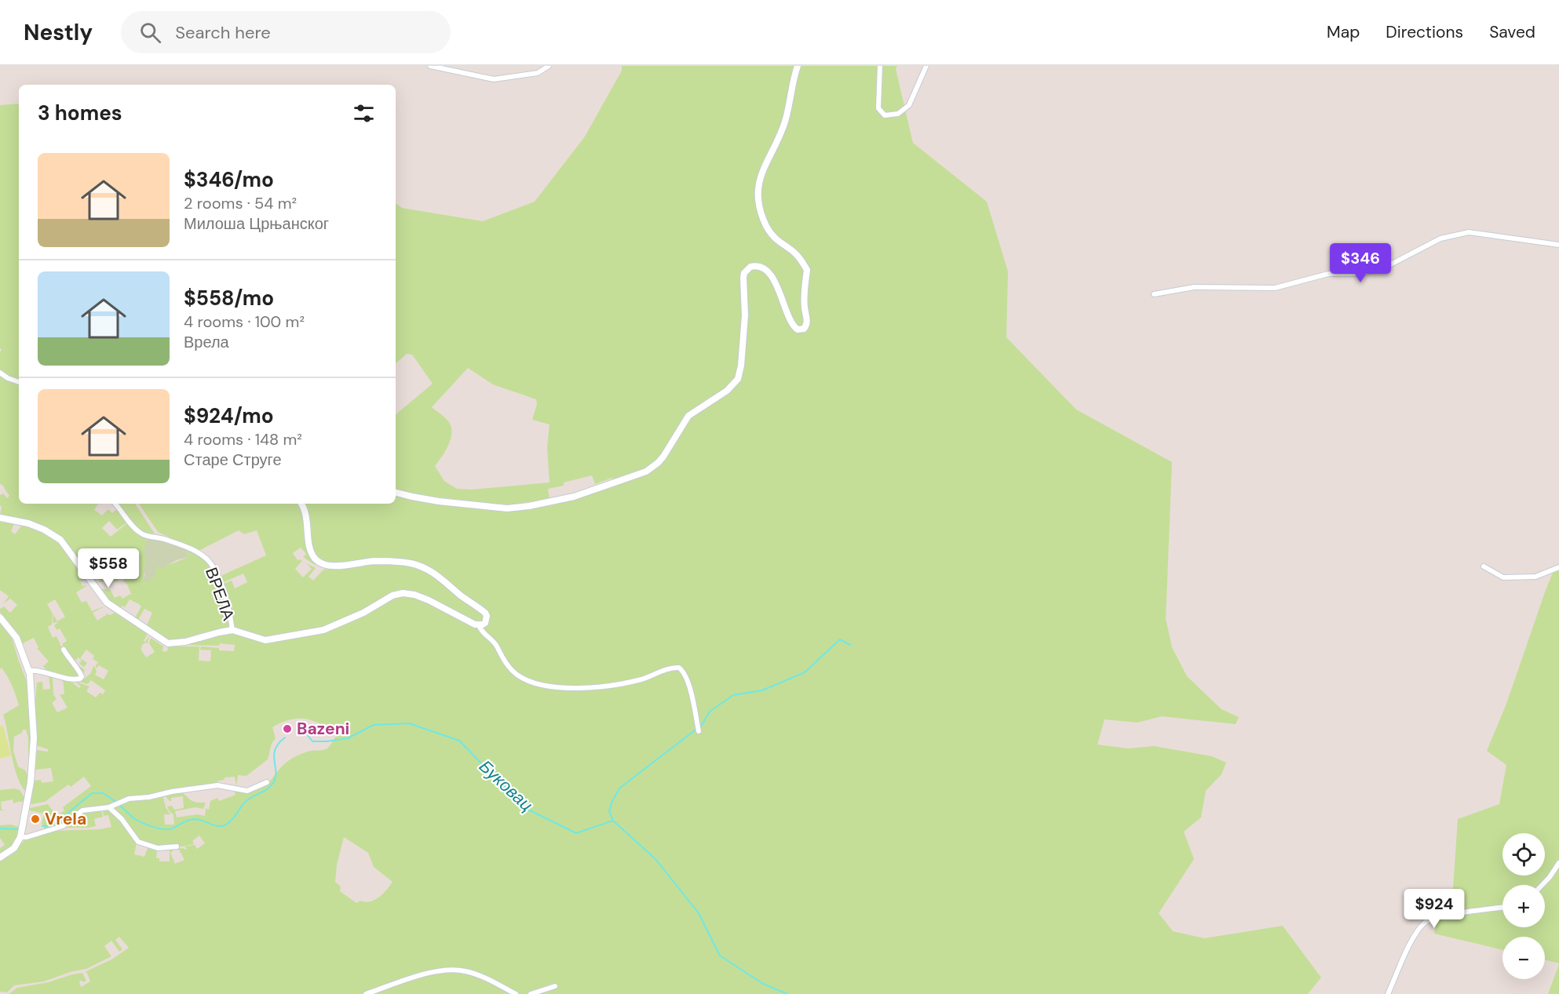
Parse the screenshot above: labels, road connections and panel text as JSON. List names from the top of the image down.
{
  "streets": {
    "street": ["ВРЕЛА"]
  },
  "water": ["Буковац"],
  "places": ["Bazeni", "Vrela"],
  "page": {
    "header": "Nestly",
    "search": "Search here",
    "nav": ["Map", "Directions", "Saved"],
    "heading": "3 homes",
    "list": [
      {
        "name": "$346/mo",
        "note": "2 rooms · 54 m² · Милоша Црњанског"
      },
      {
        "name": "$558/mo",
        "note": "4 rooms · 100 m² · Врела"
      },
      {
        "name": "$924/mo",
        "note": "4 rooms · 148 m² · Старе Струге"
      }
    ],
    "price": ["$346", "$558", "$924"],
    "map_buttons": ["+", "−"]
  }
}
